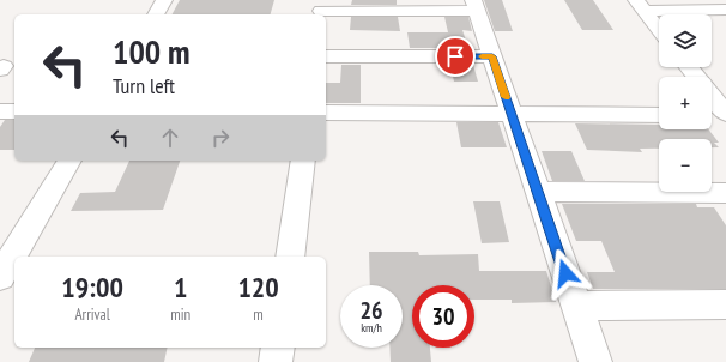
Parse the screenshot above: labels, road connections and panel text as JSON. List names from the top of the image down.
{
  "page": {
    "map_buttons": ["+", "−"],
    "turn": ["100 m", "Turn left"],
    "eta": [
      "19:00",
      "Arrival",
      "1",
      "min",
      "120",
      "m"
    ],
    "speed": "26 km/h",
    "limit": "30"
  }
}
